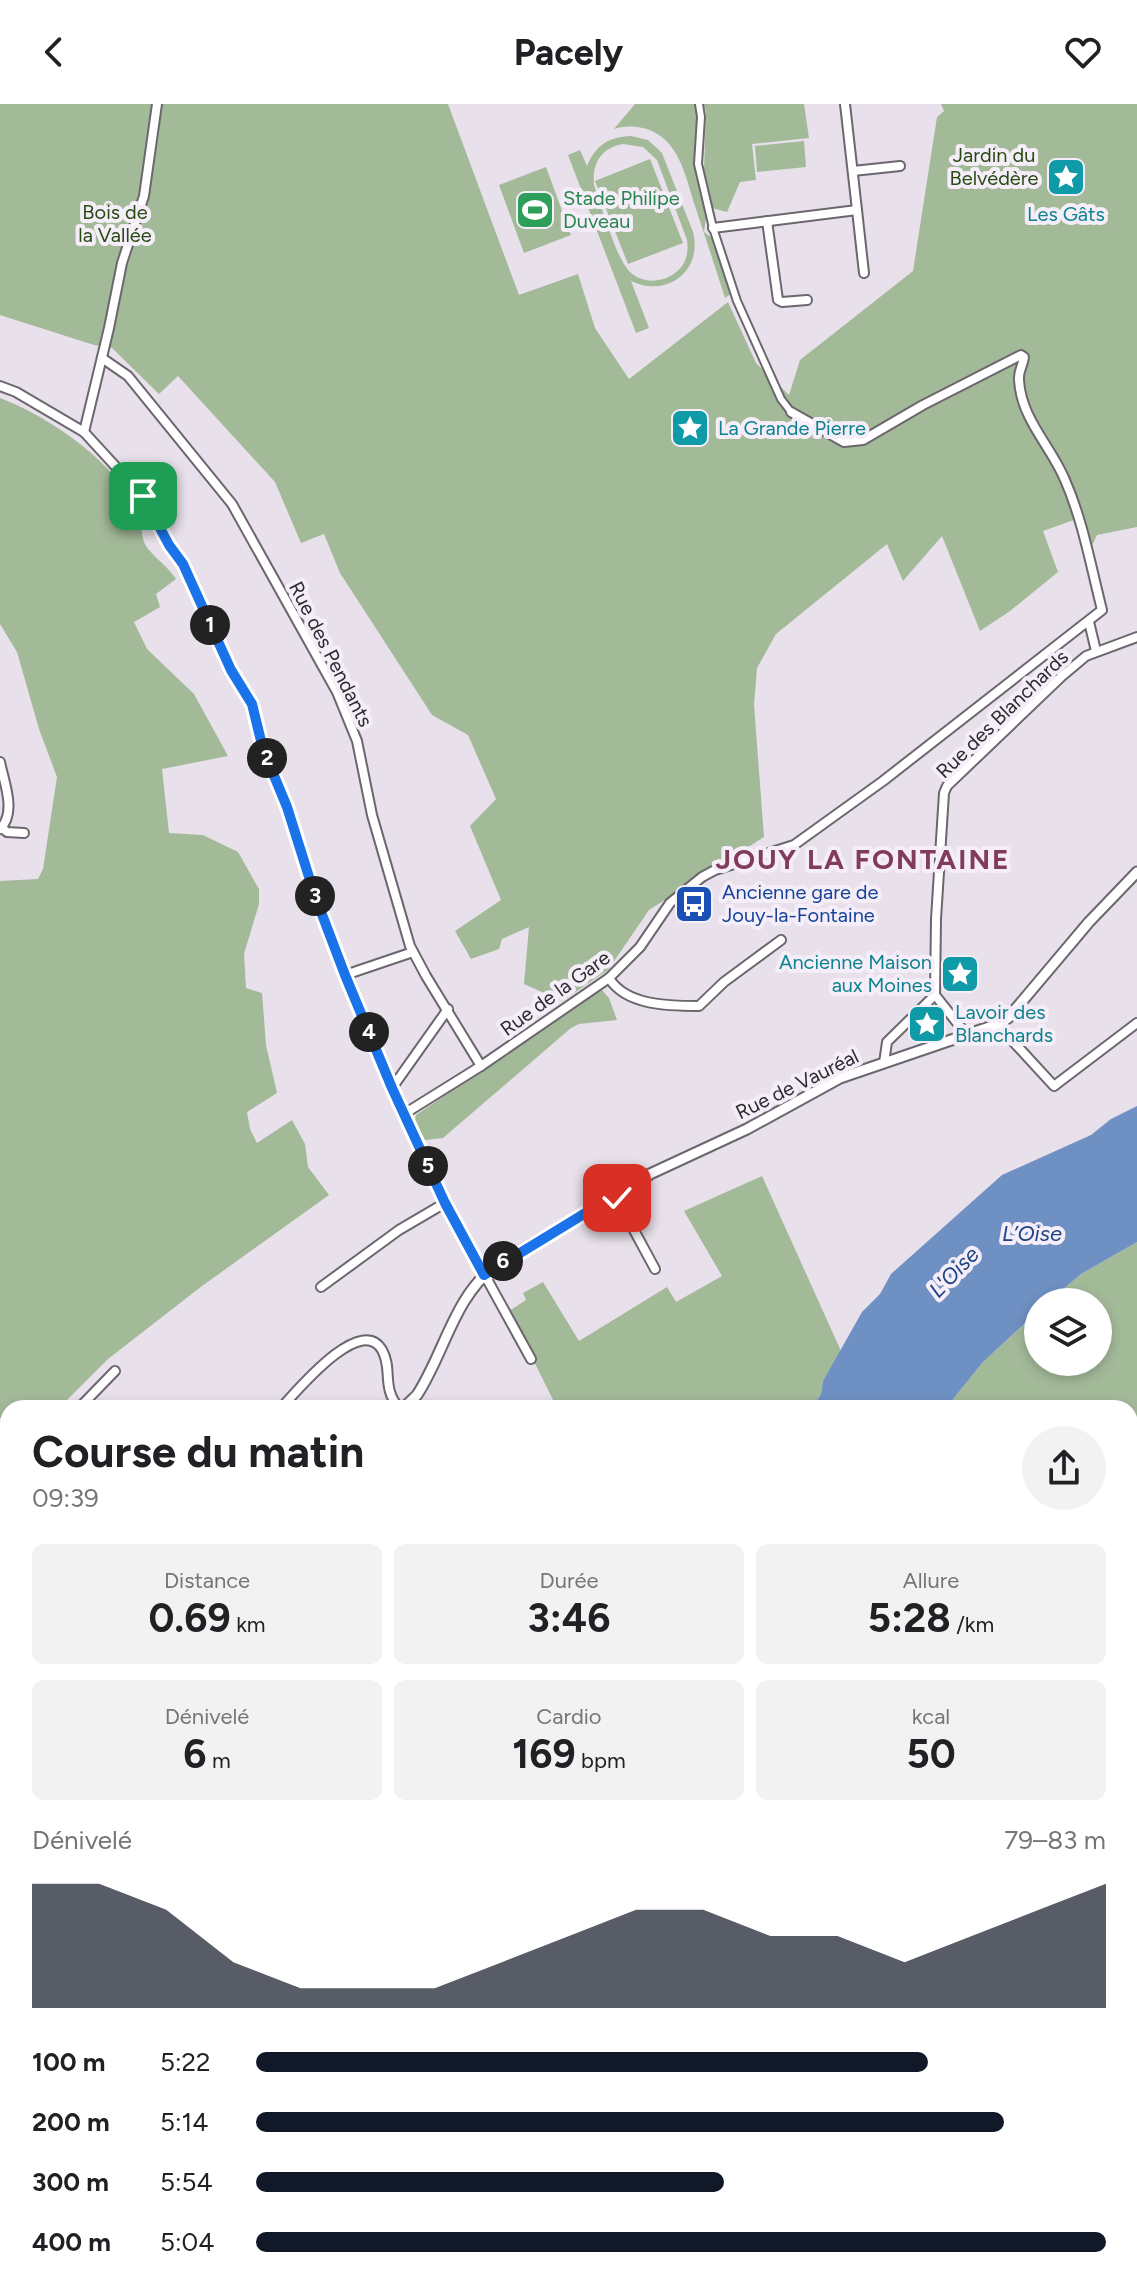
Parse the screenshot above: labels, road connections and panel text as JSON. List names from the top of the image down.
{
  "streets": {
    "street": [
      "Rue des Pendants",
      "Rue des Blanchards",
      "Rue de la Gare",
      "Rue de Vauréal"
    ]
  },
  "crossings": [
    ["Rue des Pendants", "Rue de la Gare"],
    ["Rue des Blanchards", "Rue de la Gare"]
  ],
  "districts": ["JOUY LA FONTAINE"],
  "water": ["L’Oise", "L'Oise"],
  "parks": ["Jardin du Belvédère", "Bois de la Vallée"],
  "places": {
    "place": [
      "Les Gâts",
      "La Grande Pierre",
      "Ancienne Maison aux Moines",
      "Lavoir des Blanchards"
    ],
    "sports": ["Stade Philipe Duveau"],
    "bus stop": ["Ancienne gare de Jouy-la-Fontaine"]
  },
  "page": {
    "header": "Pacely",
    "pins": [
      "1",
      "2",
      "3",
      "4",
      "5",
      "6"
    ],
    "heading": ["Course du matin", "09:39"],
    "stats": [
      ["Distance", "0.69 km"],
      ["Durée", "3:46"],
      ["Allure", "5:28 /km"],
      ["Dénivelé", "6 m"],
      ["Cardio", "169 bpm"],
      ["kcal", "50"]
    ],
    "chart": ["Dénivelé", "79–83 m"],
    "list": [
      {
        "name": "100 m",
        "note": "5:22"
      },
      {
        "name": "200 m",
        "note": "5:14"
      },
      {
        "name": "300 m",
        "note": "5:54"
      },
      {
        "name": "400 m",
        "note": "5:04"
      }
    ]
  }
}
